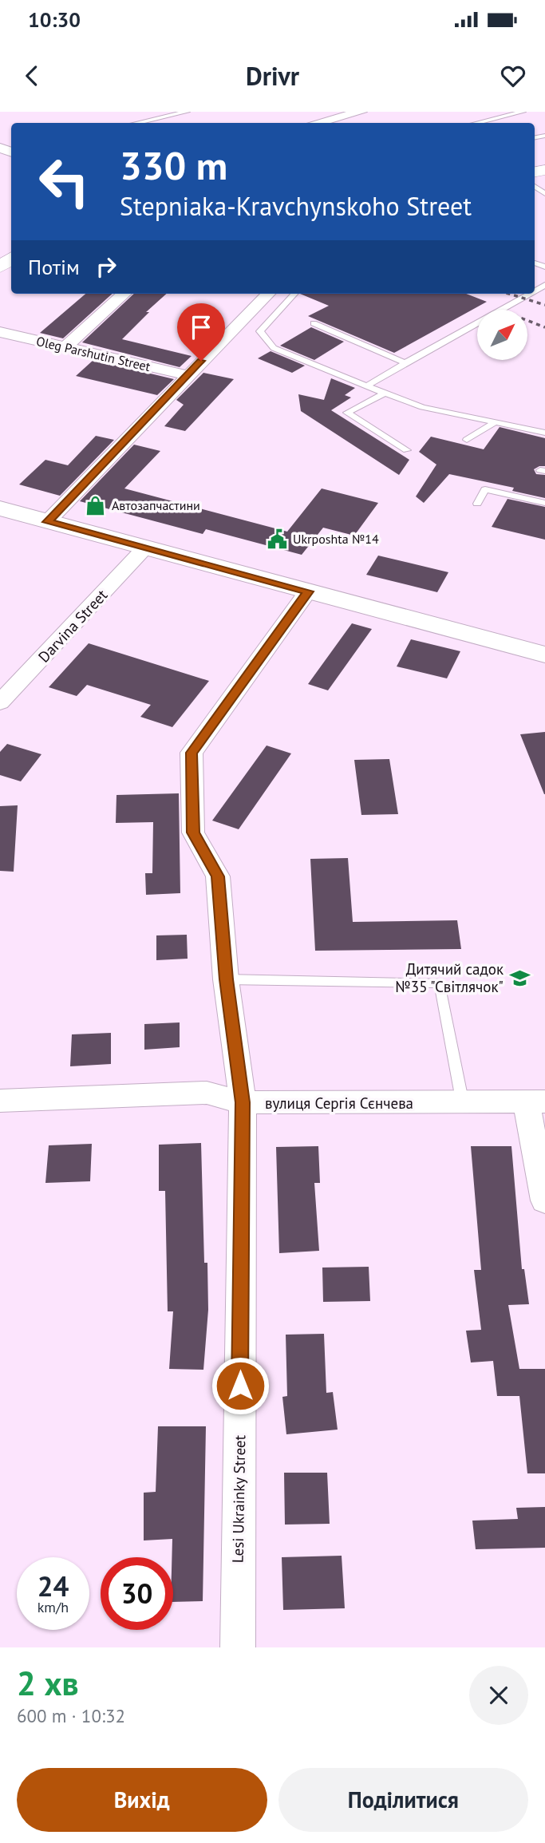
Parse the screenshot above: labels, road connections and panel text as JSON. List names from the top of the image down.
{
  "streets": {
    "street": [
      "Oleg Parshutin Street",
      "Darvina Street",
      "вулиця Сергія Сєнчева",
      "Lesi Ukrainky Street"
    ]
  },
  "crossings": [
    ["вулиця Сергія Сєнчева", "Lesi Ukrainky Street"]
  ],
  "places": {
    "shop": ["Автозапчастини"],
    "public building": ["Ukrposhta №14"],
    "school or university": ["Дитячий садок №35 \"Світлячок\""]
  },
  "north": "top right",
  "page": {
    "status": "10:30",
    "header": "Drivr",
    "turn": ["330 m", "Stepniaka-Kravchynskoho Street"],
    "then": "Потім",
    "speed": "24 km/h",
    "limit": "30",
    "heading": ["2 хв", "600 m · 10:32"],
    "buttons": ["Вихід", "Поділитися"]
  }
}
